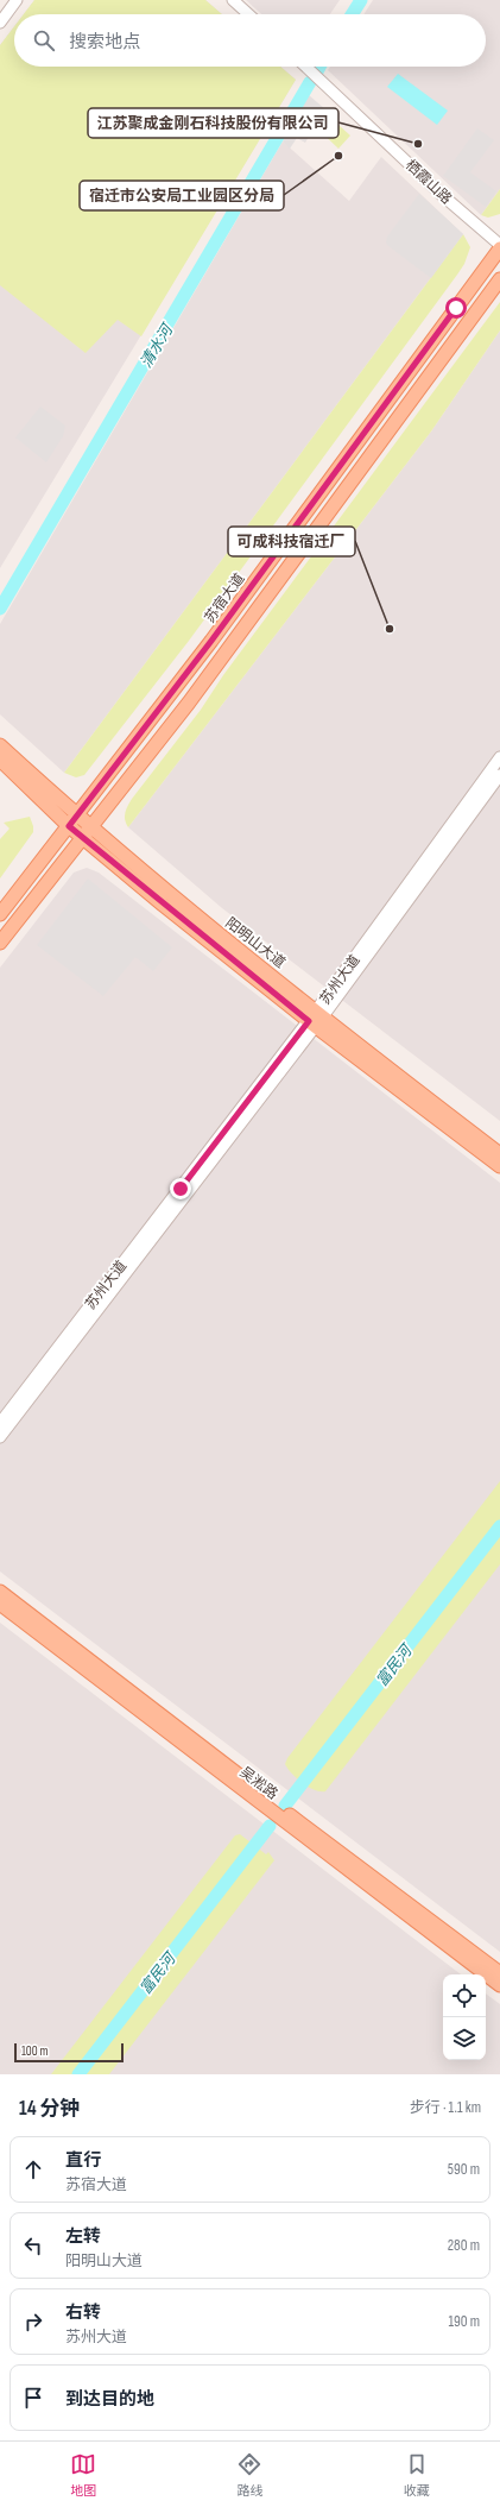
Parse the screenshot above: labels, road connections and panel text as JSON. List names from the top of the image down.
{
  "streets": {
    "main road": ["苏宿大道", "阳明山大道", "吴淞路"],
    "street": ["栖霞山路", "苏州大道"]
  },
  "crossings": [
    ["栖霞山路", "苏宿大道"],
    ["苏宿大道", "阳明山大道"],
    ["阳明山大道", "苏州大道"]
  ],
  "water": ["清水河", "富民河"],
  "places": ["江苏聚成金刚石科技股份有限公司", "宿迁市公安局工业园区分局", "可成科技宿迁厂"],
  "scale_bar": "100 m",
  "page": {
    "search": "搜索地点",
    "scale": "100 m",
    "heading": ["14 分钟", "步行 · 1.1 km"],
    "list": [
      ["直行", "苏宿大道", "590 m"],
      ["左转", "阳明山大道", "280 m"],
      ["右转", "苏州大道", "190 m"],
      "到达目的地"
    ],
    "nav": ["地图", "路线", "收藏"]
  }
}
